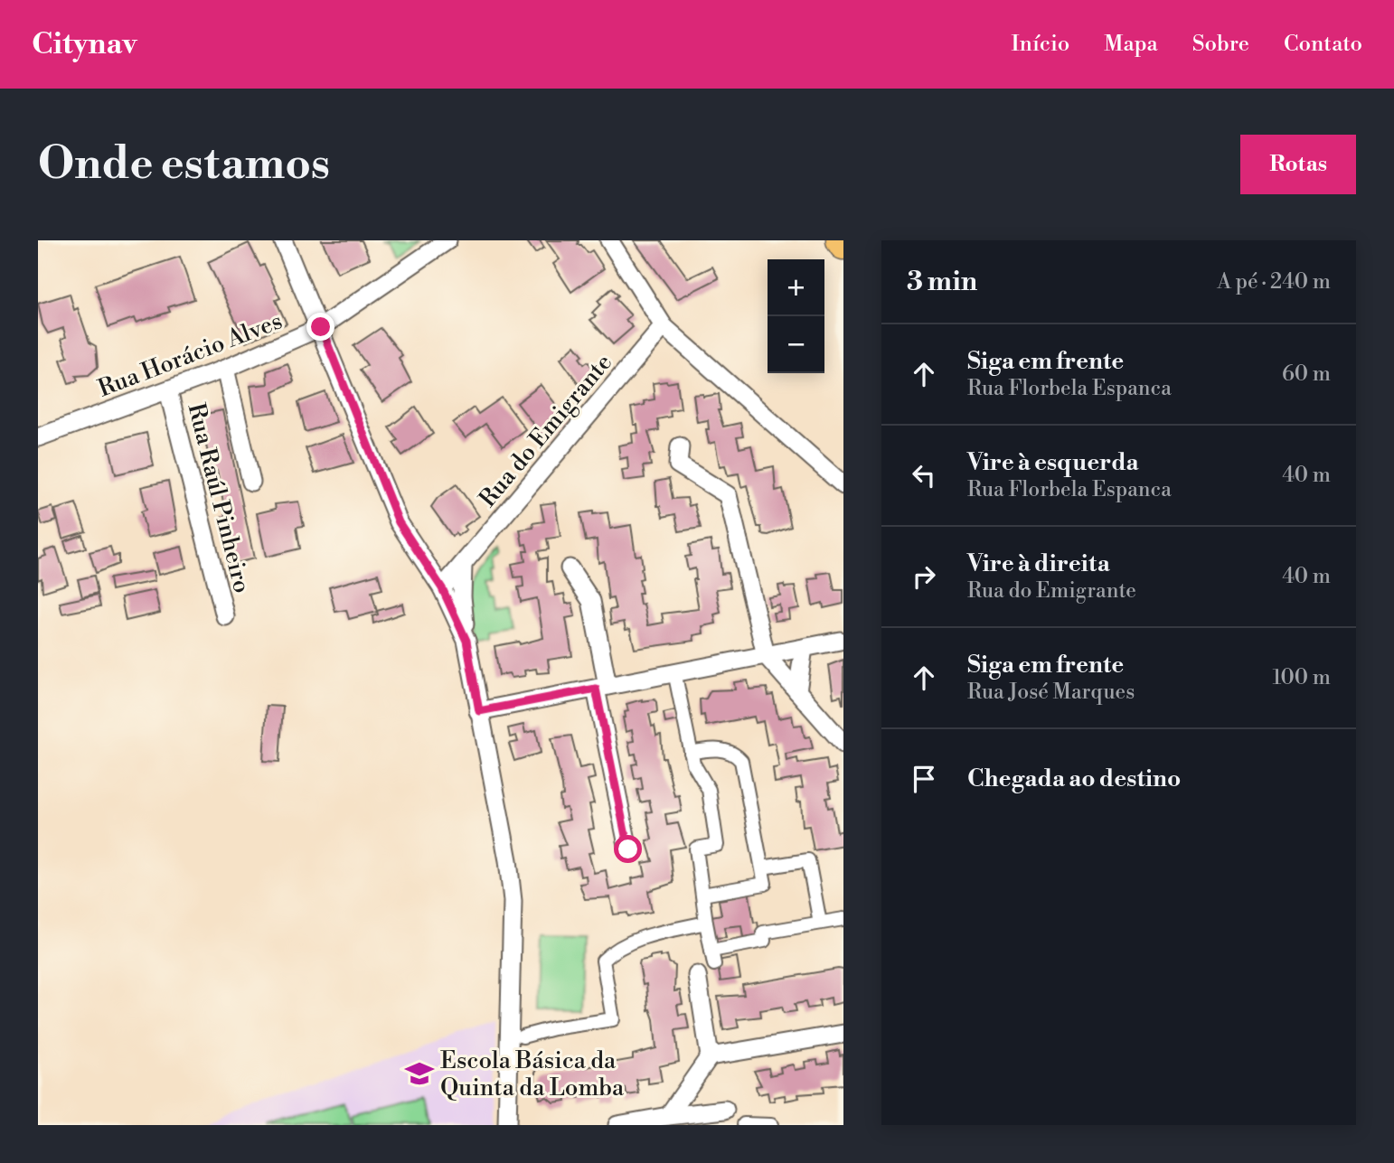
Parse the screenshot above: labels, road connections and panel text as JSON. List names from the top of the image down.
{
  "streets": {
    "street": ["Rua Horácio Alves", "Rua do Emigrante", "Rua Raúl Pinheiro"]
  },
  "crossings": [
    ["Rua Horácio Alves", "Rua Raúl Pinheiro"]
  ],
  "places": {
    "school or university": ["Escola Básica da Quinta da Lomba"]
  },
  "page": {
    "header": "Citynav",
    "nav": [
      "Início",
      "Mapa",
      "Sobre",
      "Contato"
    ],
    "buttons": "Rotas",
    "title": "Onde estamos",
    "heading": ["3 min", "A pé · 240 m"],
    "map_buttons": ["+", "−"],
    "list": [
      ["Siga em frente", "Rua Florbela Espanca", "60 m"],
      ["Vire à esquerda", "Rua Florbela Espanca", "40 m"],
      ["Vire à direita", "Rua do Emigrante", "40 m"],
      ["Siga em frente", "Rua José Marques", "100 m"],
      "Chegada ao destino"
    ]
  }
}
